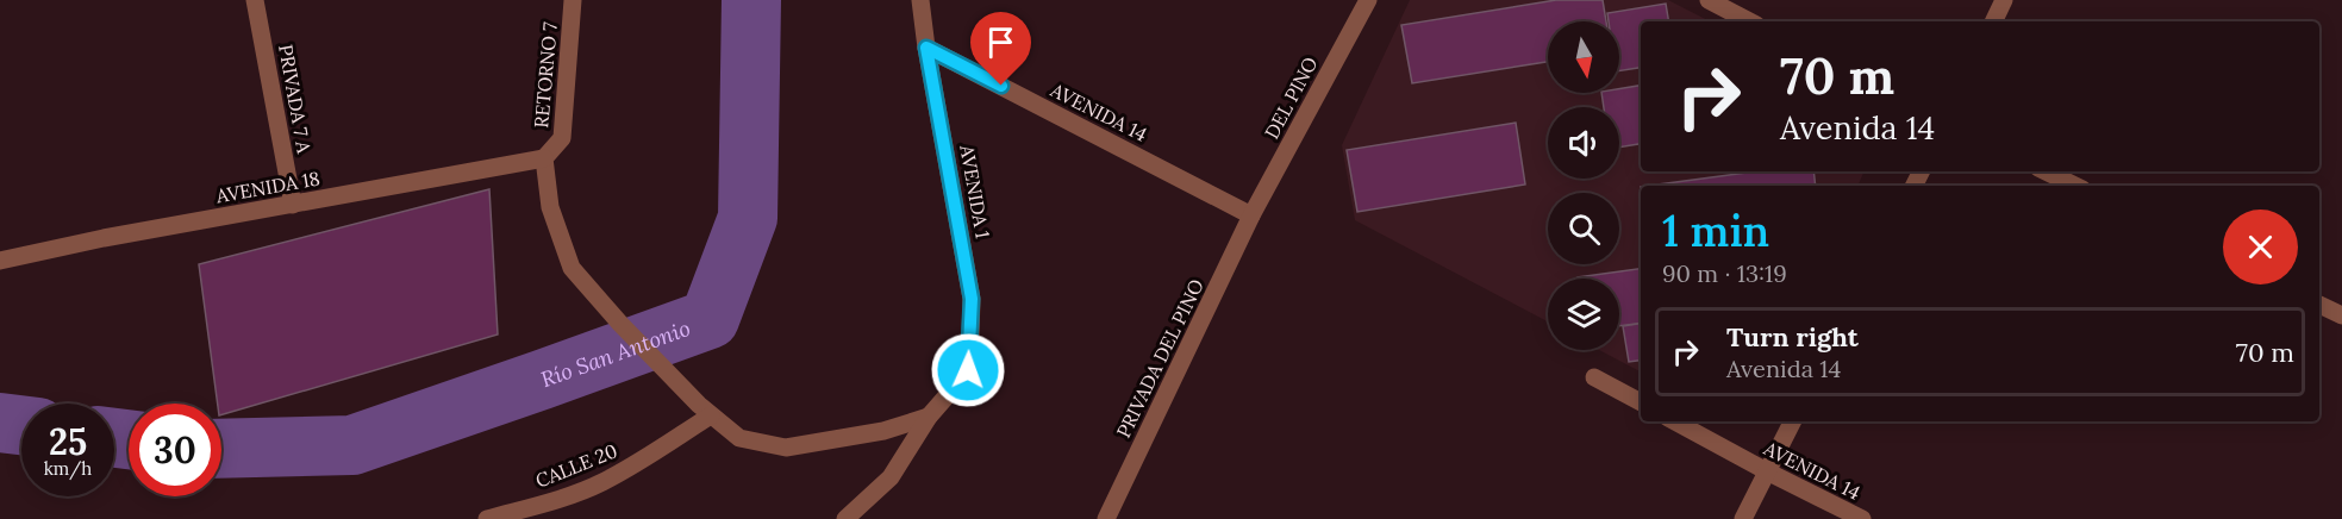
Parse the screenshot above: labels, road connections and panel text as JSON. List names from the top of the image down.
{
  "streets": {
    "street": [
      "RETORNO 7",
      "DEL PINO",
      "PRIVADA 7 A",
      "AVENIDA 14",
      "AVENIDA 18",
      "AVENIDA 1",
      "PRIVADA DEL PINO",
      "CALLE 20"
    ]
  },
  "crossings": [
    ["RETORNO 7", "AVENIDA 18"],
    ["DEL PINO", "AVENIDA 14"],
    ["DEL PINO", "PRIVADA DEL PINO"],
    ["PRIVADA 7 A", "AVENIDA 18"],
    ["AVENIDA 14", "AVENIDA 1"],
    ["AVENIDA 14", "PRIVADA DEL PINO"]
  ],
  "water": ["Río San Antonio"],
  "north": "bottom",
  "page": {
    "turn": ["70 m", "Avenida 14"],
    "heading": ["1 min", "90 m · 13:19"],
    "list": [
      {
        "name": "Turn right",
        "note": "Avenida 14",
        "value": "70 m"
      }
    ],
    "speed": "25 km/h",
    "limit": "30"
  }
}
